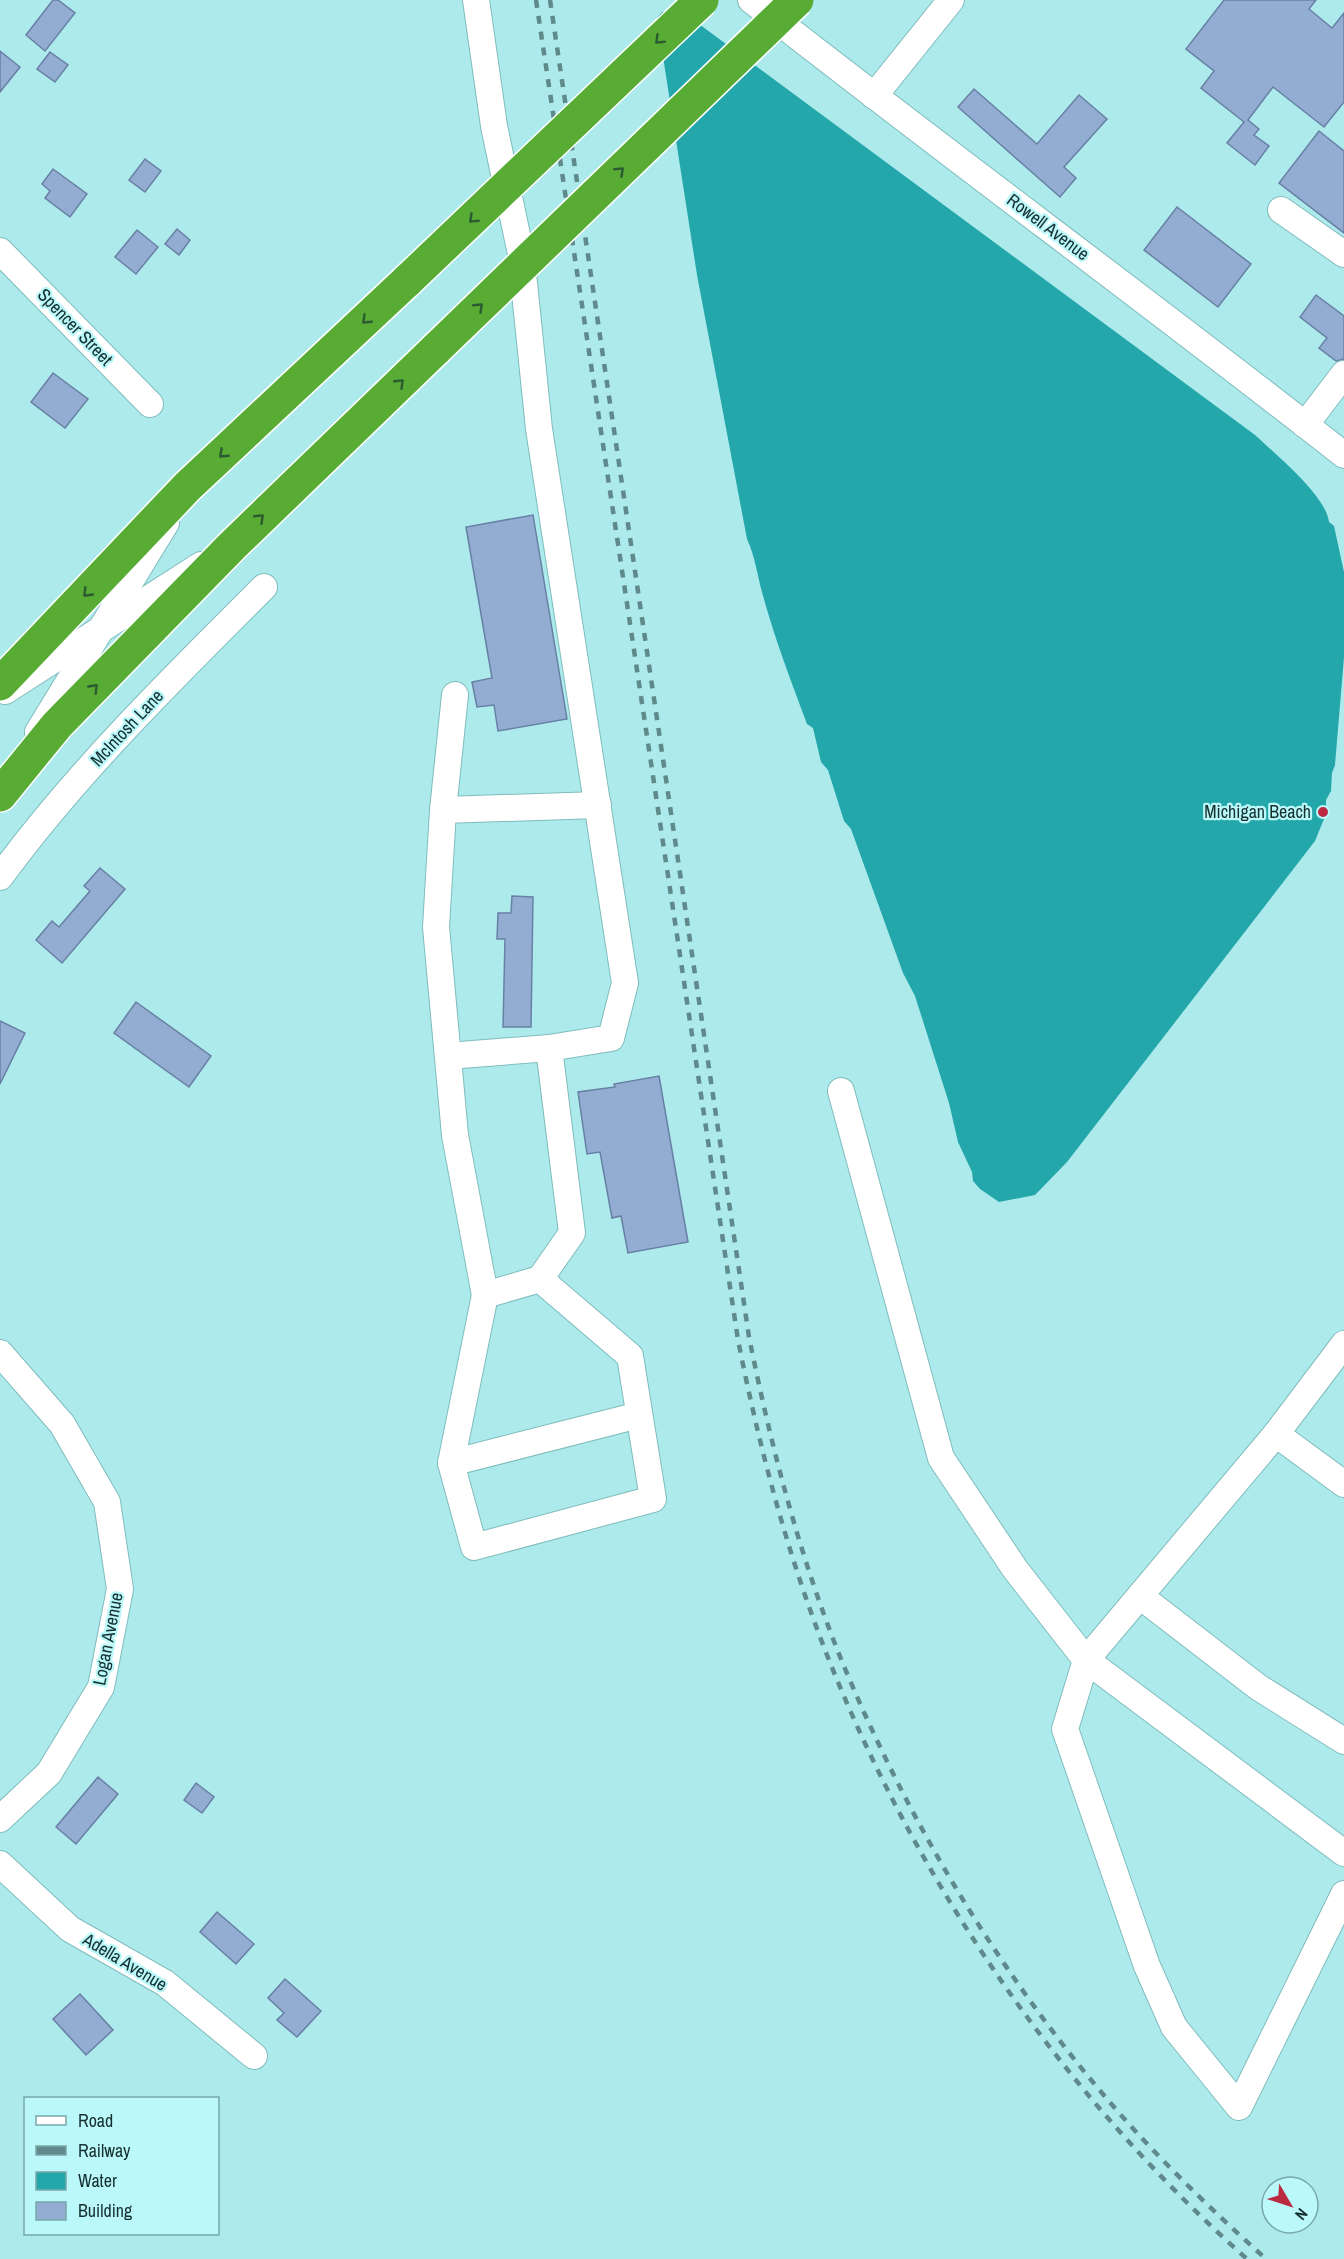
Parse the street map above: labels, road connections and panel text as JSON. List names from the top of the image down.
{
  "streets": {
    "street": [
      "Rowell Avenue",
      "Spencer Street",
      "McIntosh Lane",
      "Logan Avenue",
      "Adella Avenue"
    ]
  },
  "places": ["Michigan Beach"],
  "legend": [
    "Road",
    "Railway",
    "Water",
    "Building"
  ],
  "north": "bottom right"
}
